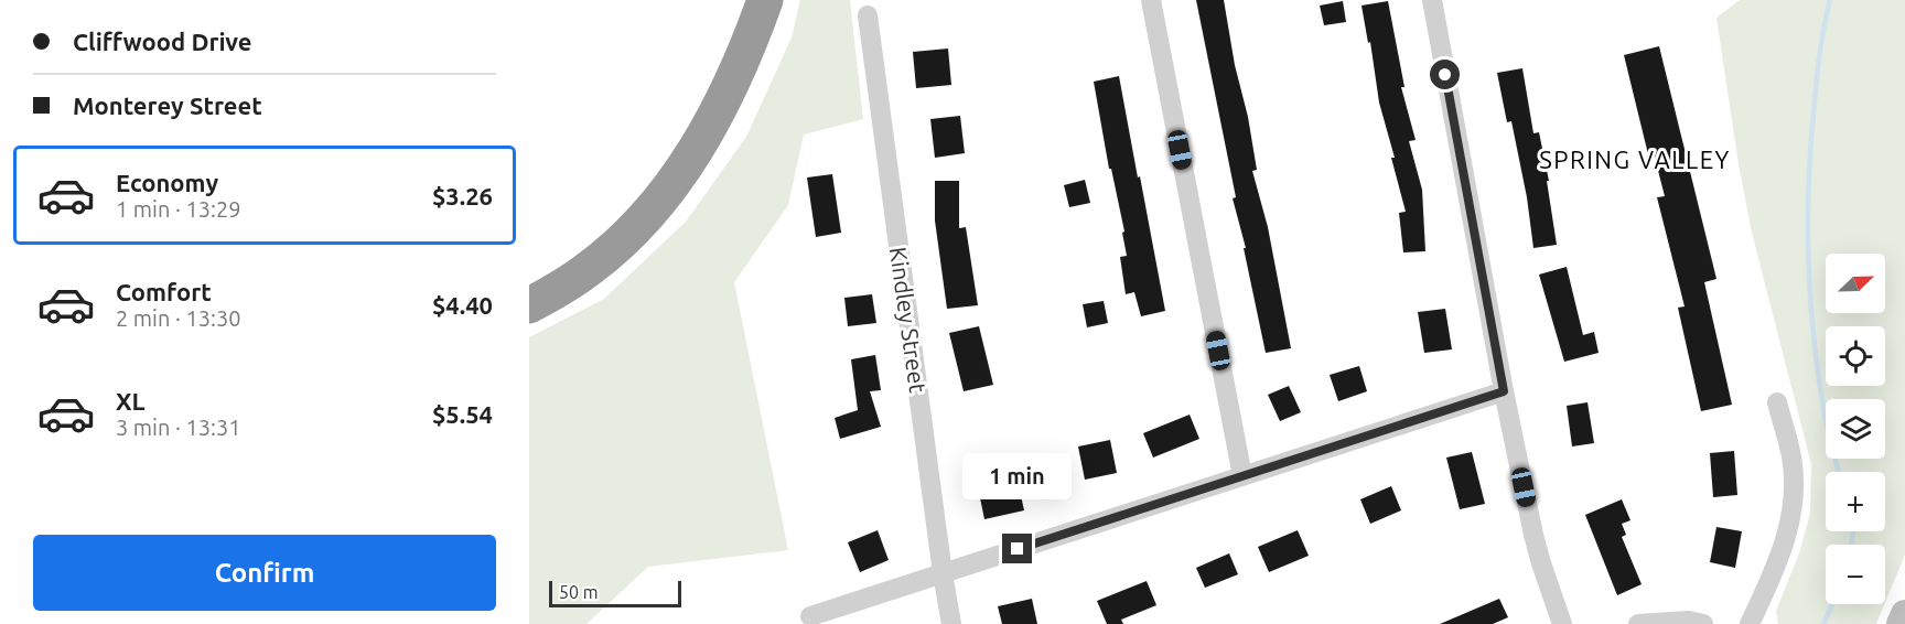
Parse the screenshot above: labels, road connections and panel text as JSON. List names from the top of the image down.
{
  "streets": {
    "street": ["Kindley Street"]
  },
  "districts": ["SPRING VALLEY"],
  "scale_bar": "50 m",
  "north": "top right",
  "page": {
    "banner": ["Cliffwood Drive", "Monterey Street"],
    "list": [
      {
        "name": "Economy",
        "note": "1 min · 13:29",
        "value": "$3.26"
      },
      {
        "name": "Comfort",
        "note": "2 min · 13:30",
        "value": "$4.40"
      },
      {
        "name": "XL",
        "note": "3 min · 13:31",
        "value": "$5.54"
      }
    ],
    "map_buttons": ["+", "−"],
    "bubble": "1 min",
    "buttons": "Confirm",
    "scale": "50 m"
  }
}
